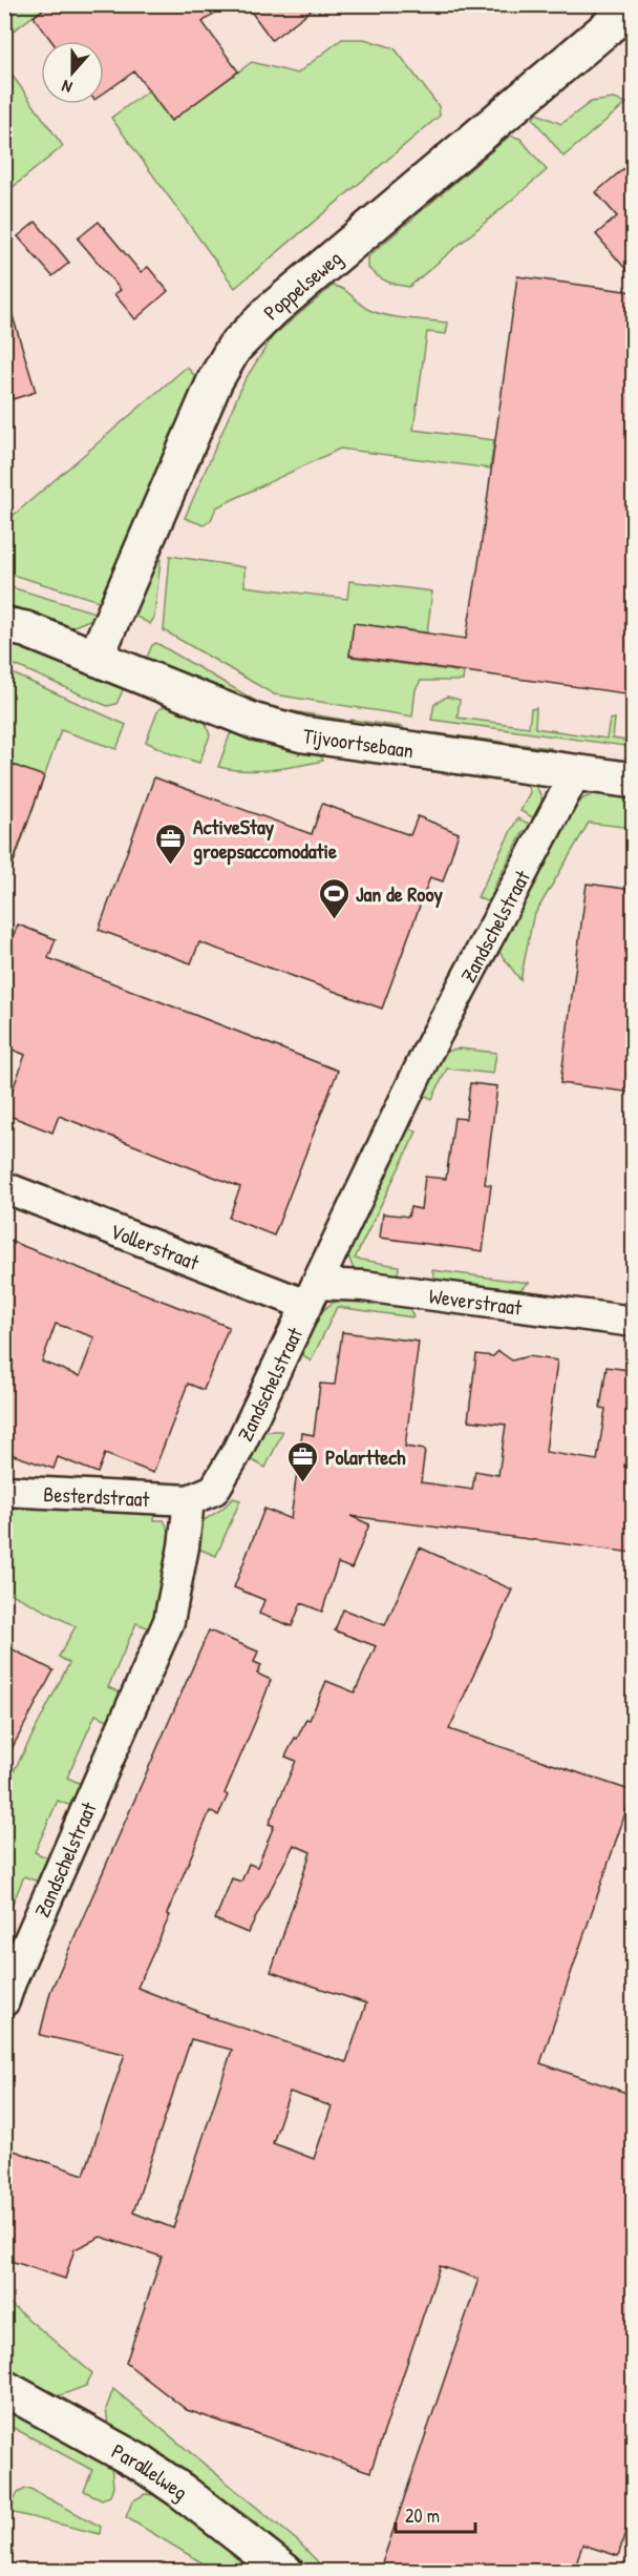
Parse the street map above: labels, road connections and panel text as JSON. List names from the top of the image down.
{
  "streets": {
    "street": [
      "Poppelseweg",
      "Tijvoortsebaan",
      "Zandschelstraat",
      "Vollerstraat",
      "Weverstraat",
      "Besterdstraat",
      "Parallelweg"
    ]
  },
  "crossings": [
    ["Poppelseweg", "Tijvoortsebaan"],
    ["Tijvoortsebaan", "Zandschelstraat"],
    ["Zandschelstraat", "Vollerstraat"],
    ["Zandschelstraat", "Weverstraat"],
    ["Zandschelstraat", "Besterdstraat"],
    ["Vollerstraat", "Weverstraat"]
  ],
  "places": {
    "office": ["ActiveStay groepsaccomodatie", "Polarttech"],
    "sports": ["Jan de Rooy"]
  },
  "scale_bar": "20 m",
  "north": "bottom"
}
